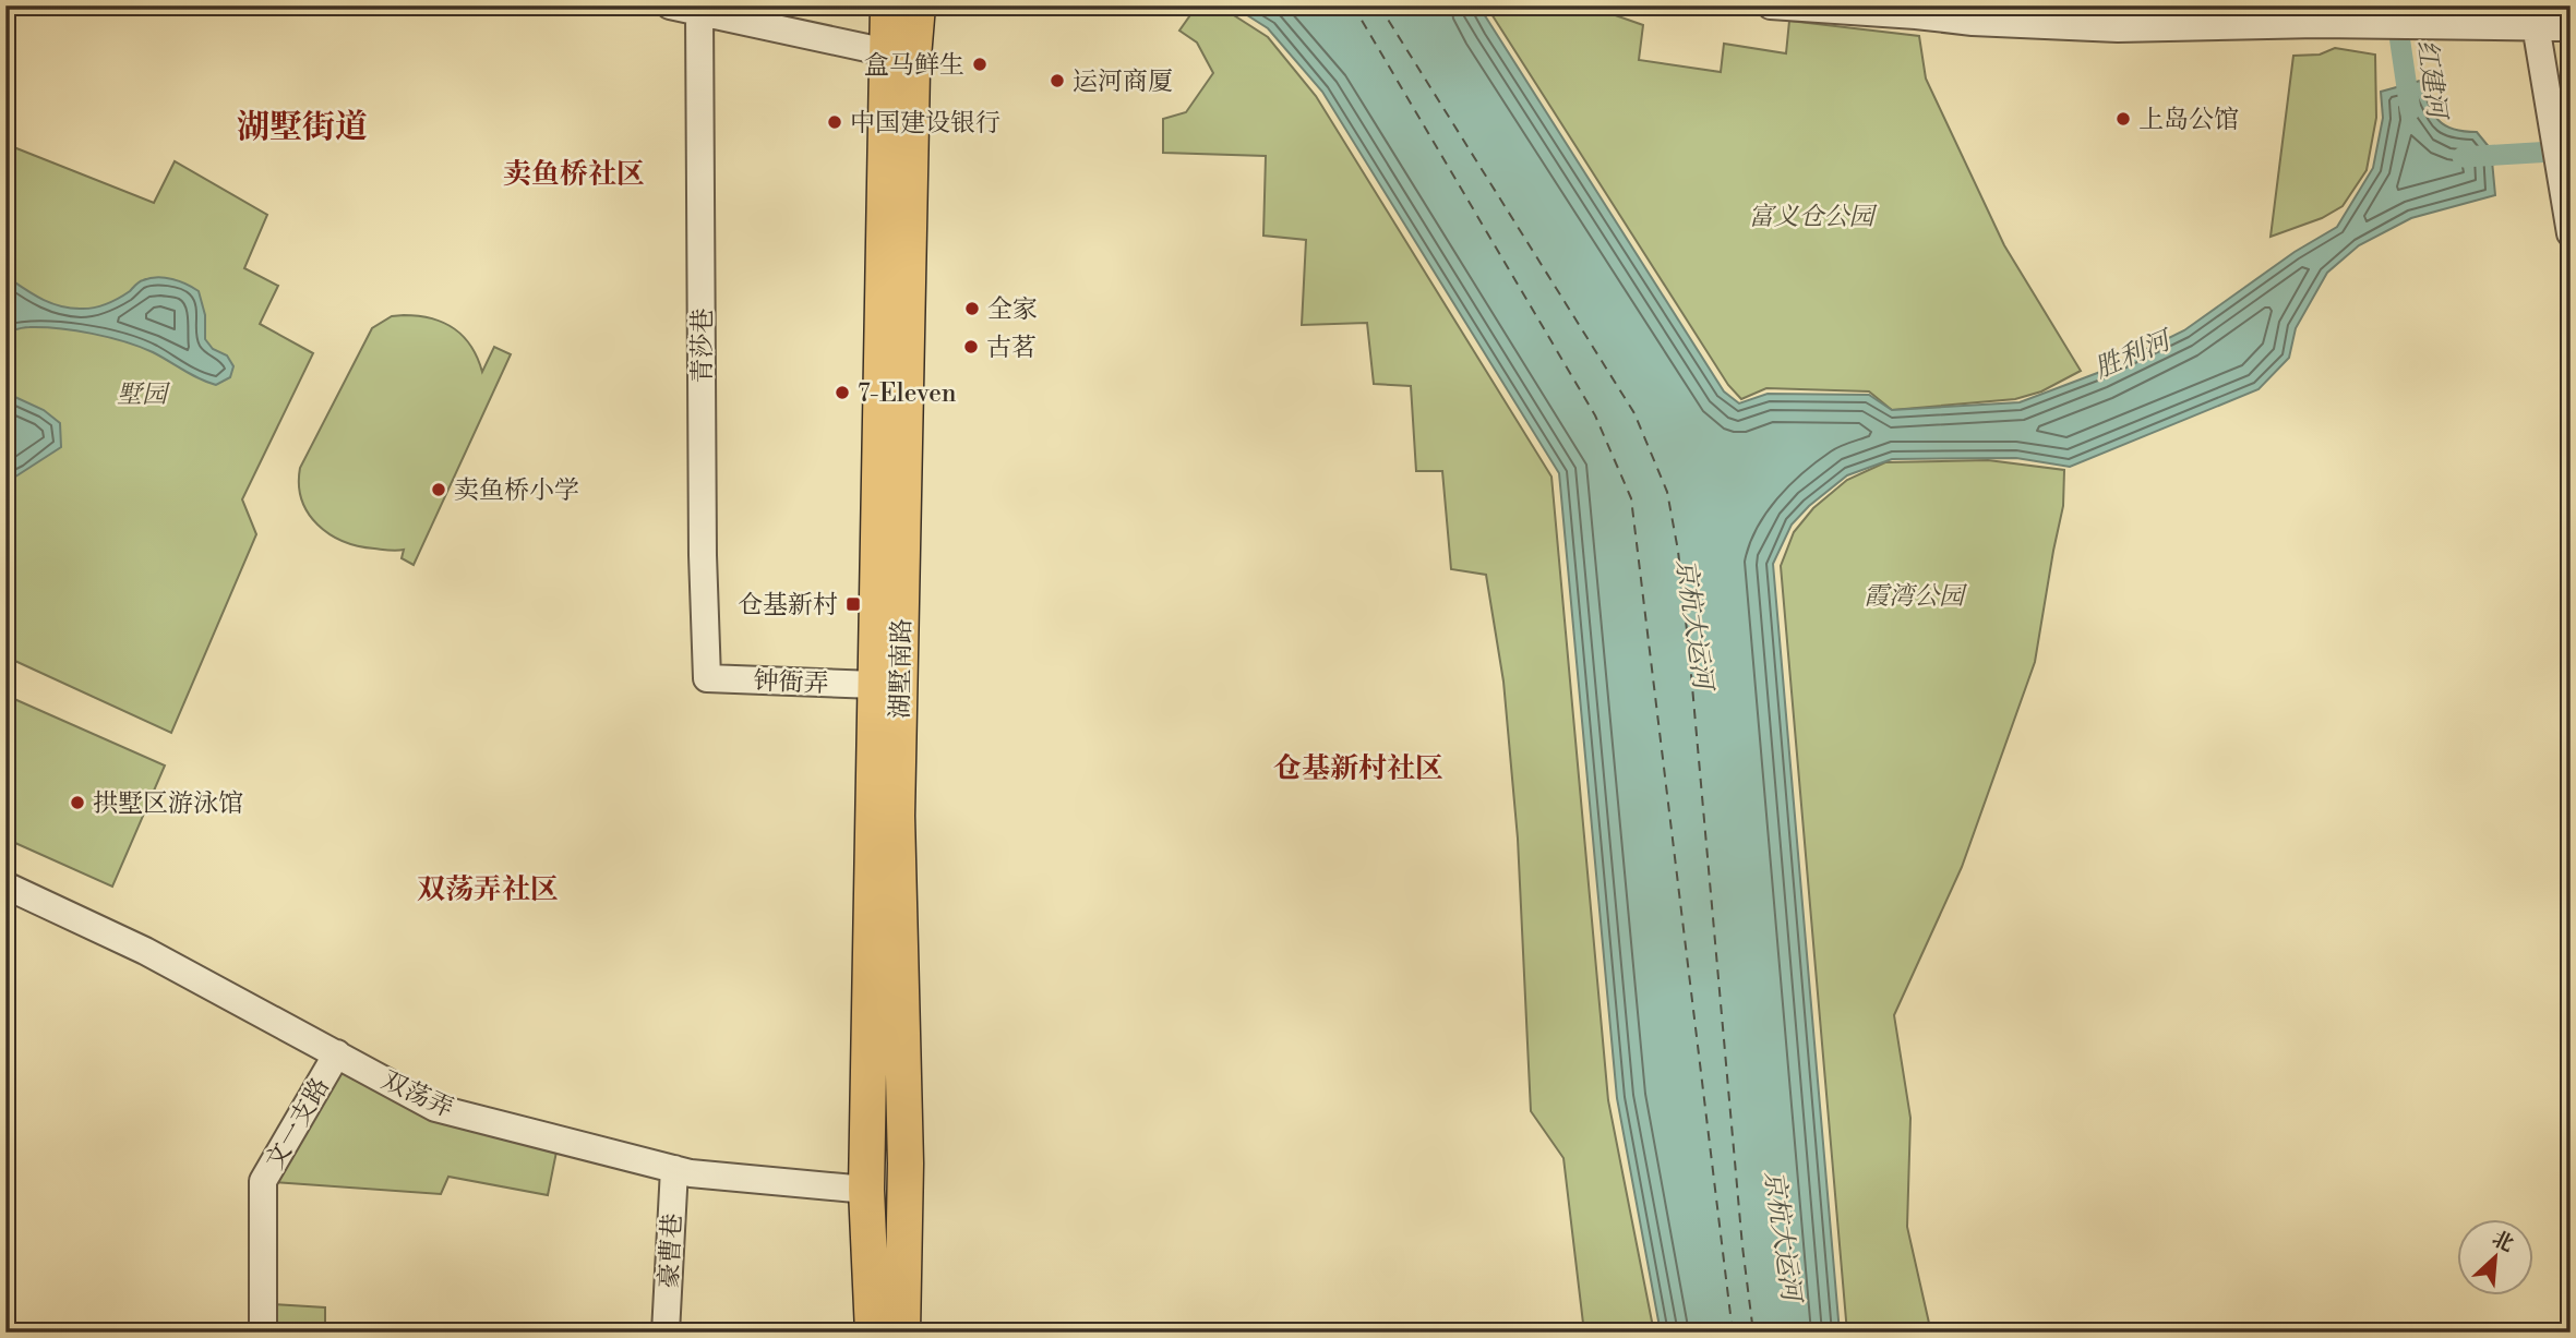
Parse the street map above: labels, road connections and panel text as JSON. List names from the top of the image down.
{
  "streets": {
    "main road": ["湖墅南路"],
    "street": [
      "青莎巷",
      "钟衙弄",
      "双荡弄",
      "文一支路",
      "豪曹巷"
    ]
  },
  "crossings": [
    ["青莎巷", "钟衙弄"],
    ["湖墅南路", "钟衙弄"],
    ["湖墅南路", "双荡弄"],
    ["双荡弄", "文一支路"],
    ["双荡弄", "豪曹巷"]
  ],
  "districts": [
    "湖墅街道",
    "卖鱼桥社区",
    "仓基新村社区",
    "双荡弄社区"
  ],
  "water": ["红建河", "胜利河", "京杭大运河"],
  "parks": ["富义仓公园", "墅园", "霞湾公园"],
  "places": {
    "other": [
      "盒马鲜生",
      "运河商厦",
      "上岛公馆",
      "中国建设银行",
      "全家",
      "古茗",
      "7-Eleven",
      "卖鱼桥小学",
      "拱墅区游泳馆"
    ],
    "transit": ["仓基新村"]
  },
  "north": "top right"
}
